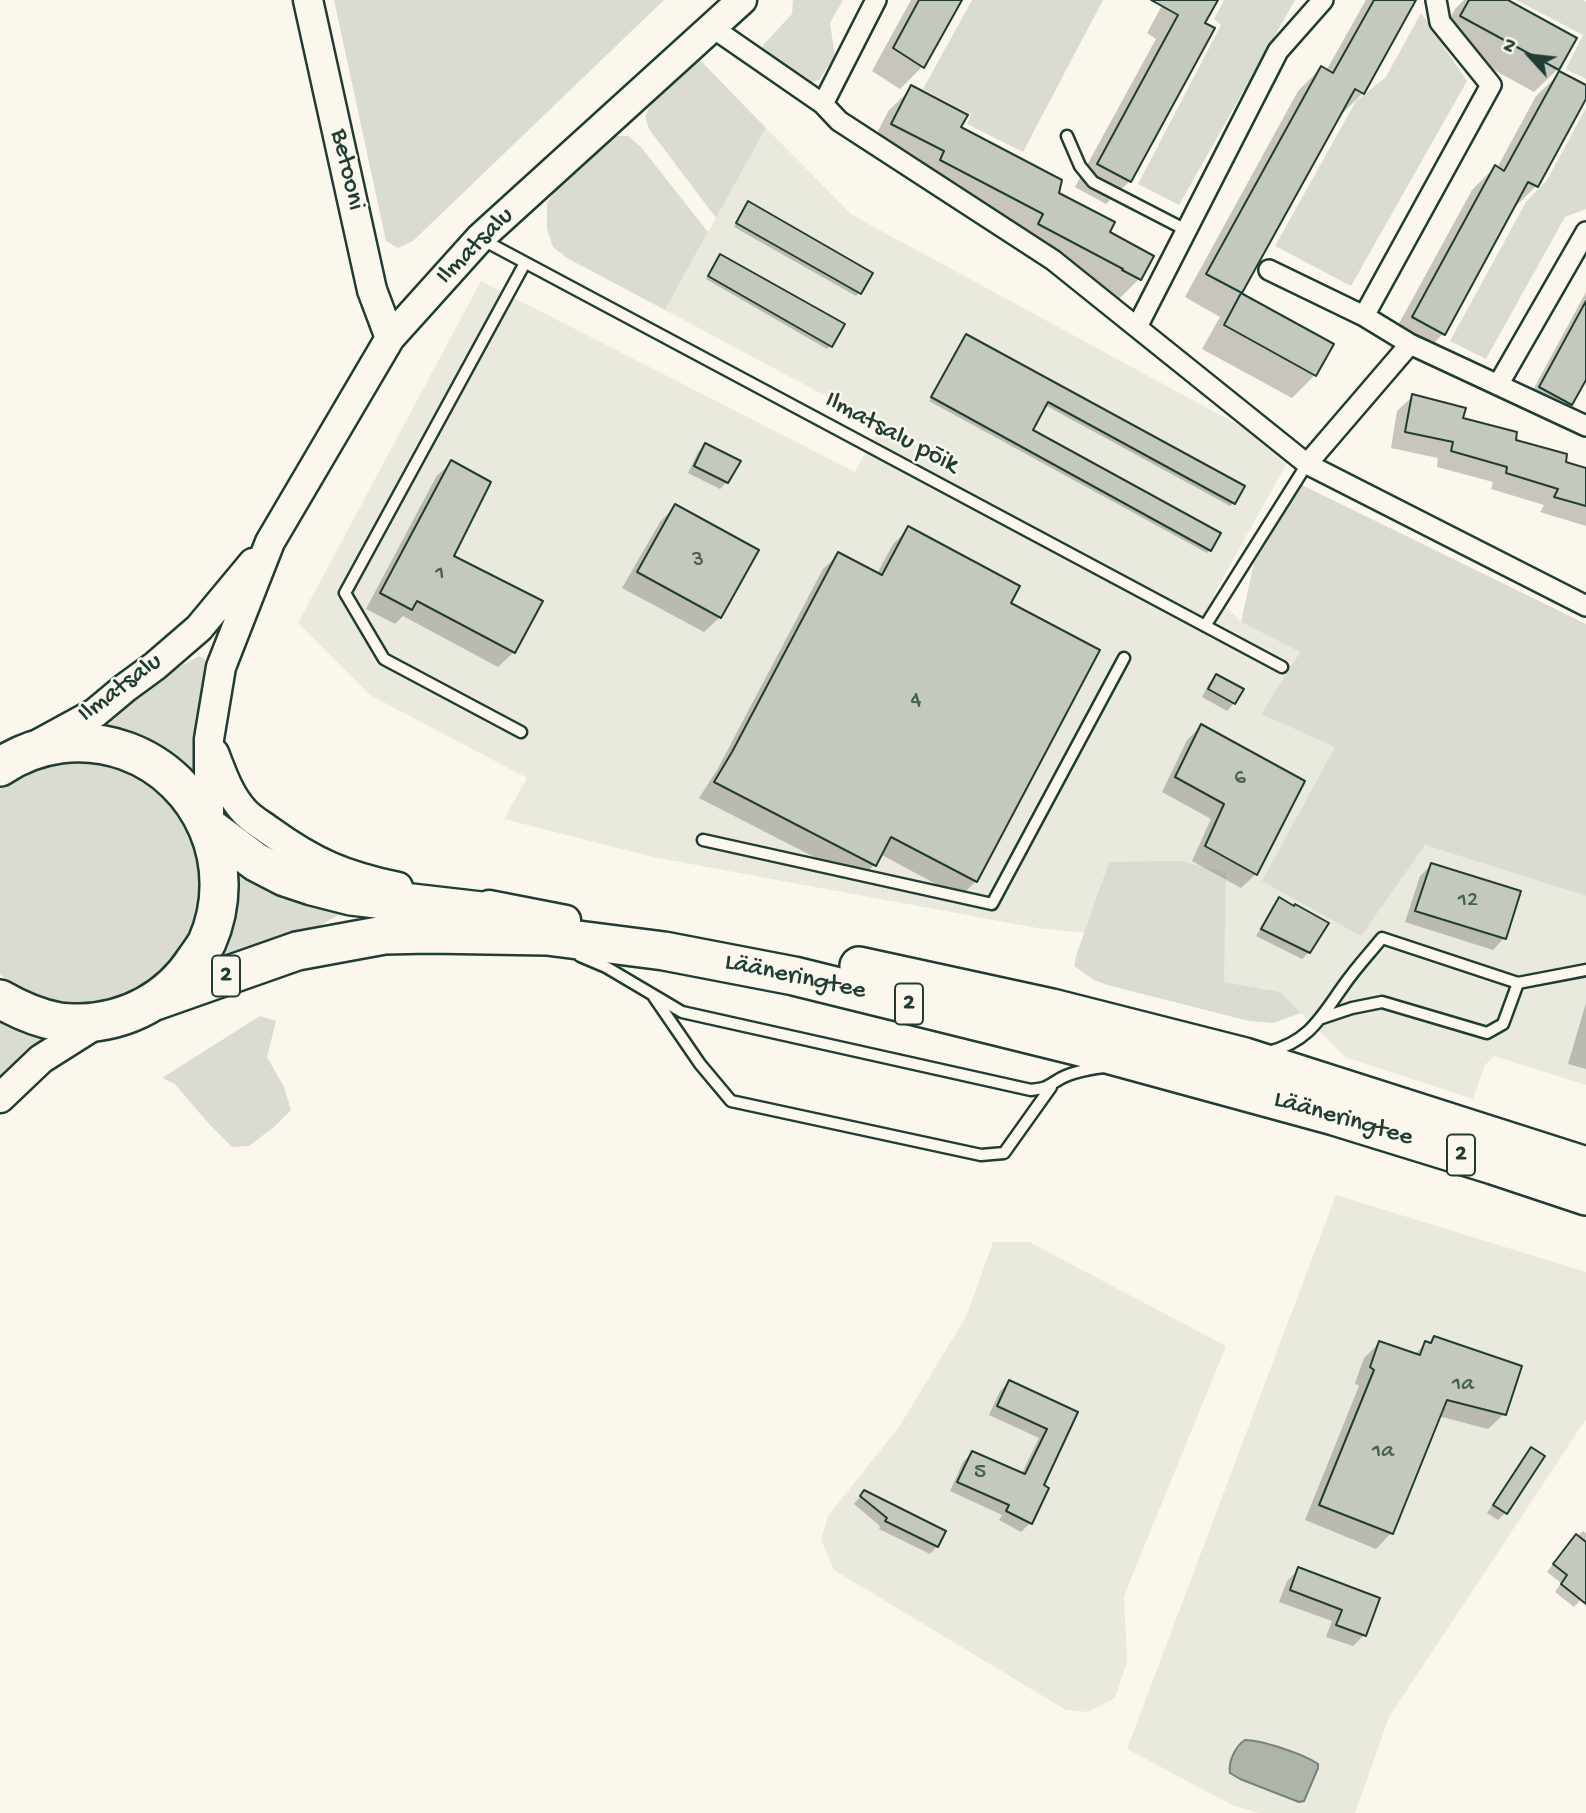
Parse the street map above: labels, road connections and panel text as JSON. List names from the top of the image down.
{
  "streets": {
    "highway": ["2", "Lääneringtee"],
    "street": ["Betooni", "Ilmatsalu"],
    "lane": ["Ilmatsalu põik"]
  },
  "crossings": [
    ["Betooni", "Ilmatsalu"],
    ["Ilmatsalu", "Ilmatsalu põik"],
    ["Ilmatsalu", "Lääneringtee"]
  ],
  "house_numbers": [
    "3",
    "1",
    "4",
    "6",
    "12",
    "1a",
    "1a",
    "5"
  ],
  "north": "top left"
}
